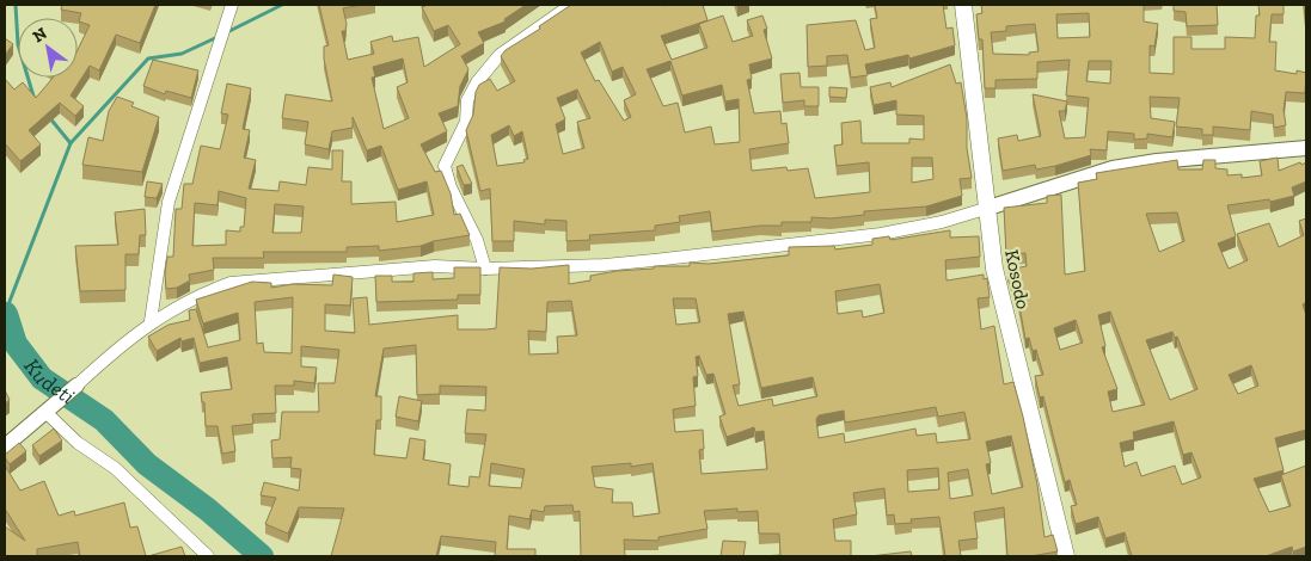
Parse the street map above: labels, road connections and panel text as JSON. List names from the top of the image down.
{
  "streets": {
    "main road": ["Kosodo"]
  },
  "water": ["Kudeti"],
  "north": "top left"
}
